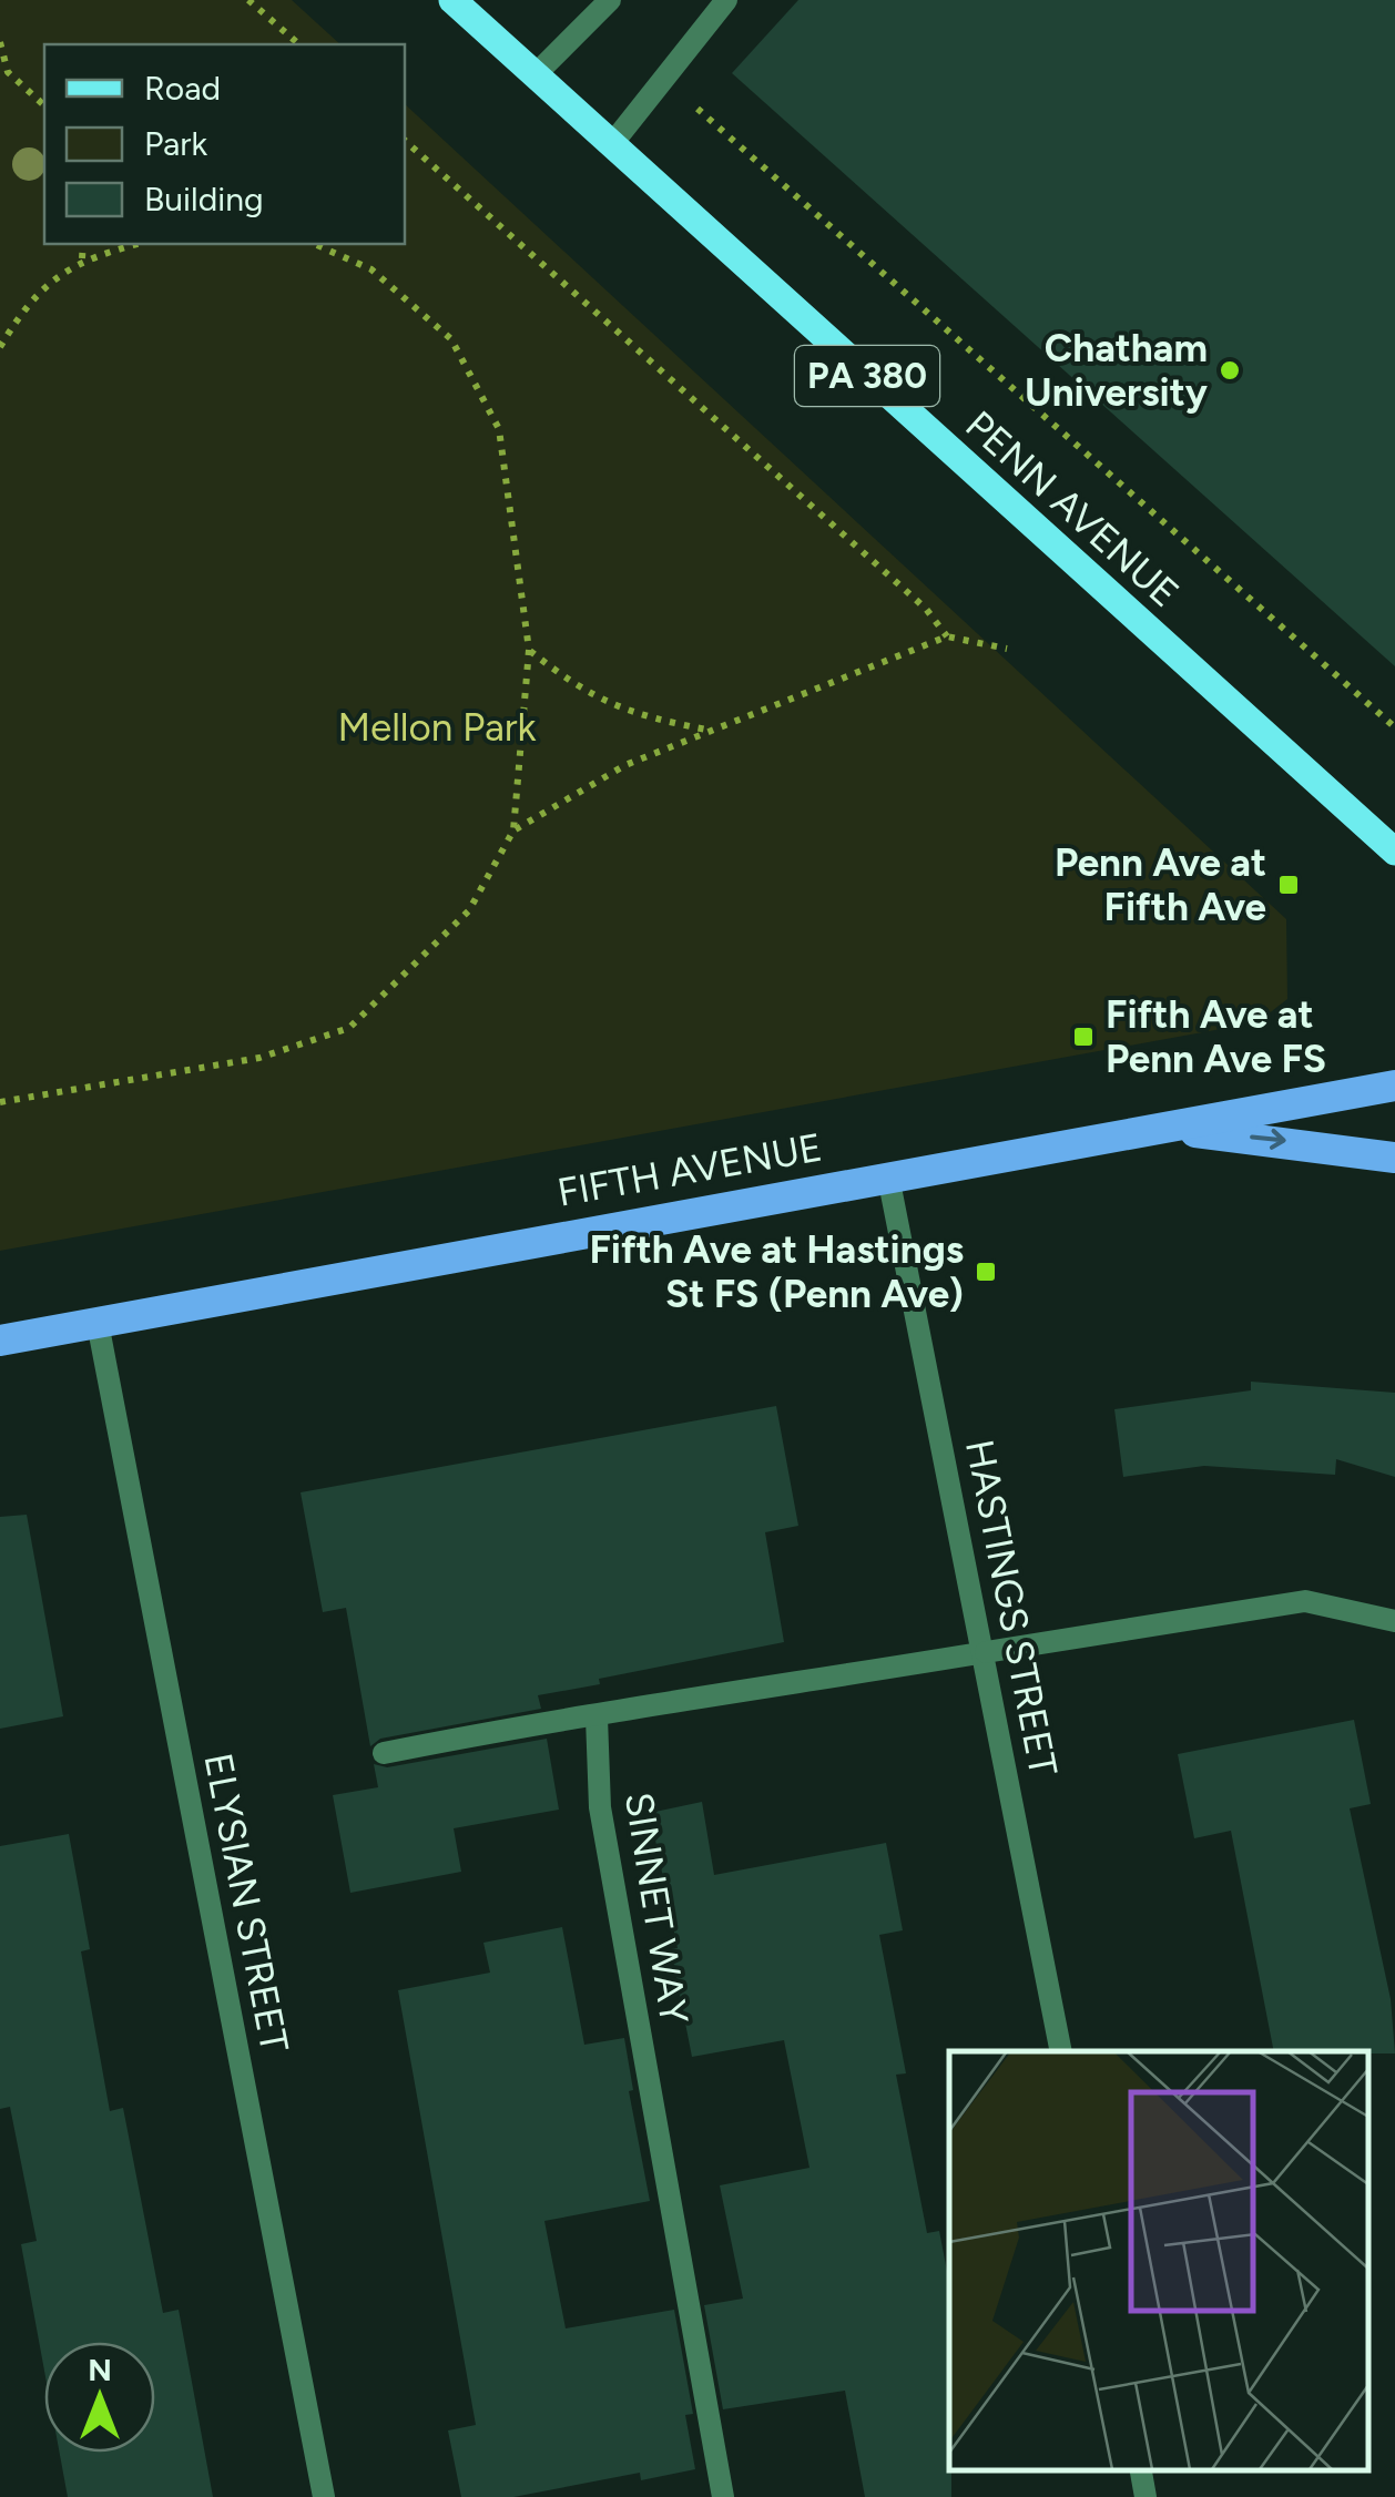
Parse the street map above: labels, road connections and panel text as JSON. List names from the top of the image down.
{
  "streets": {
    "highway": ["FIFTH AVENUE"],
    "main road": ["PA 380", "PENN AVENUE"],
    "street": ["HASTINGS STREET", "ELYSIAN STREET", "SINNET WAY"]
  },
  "crossings": [
    ["FIFTH AVENUE", "HASTINGS STREET"],
    ["FIFTH AVENUE", "ELYSIAN STREET"]
  ],
  "parks": ["Mellon Park"],
  "places": {
    "other": ["Chatham University"],
    "transit": ["Penn Ave at Fifth Ave", "Fifth Ave at Penn Ave FS", "Fifth Ave at Hastings St FS (Penn Ave)"]
  },
  "legend": ["Road", "Park", "Building"],
  "north": "top"
}
